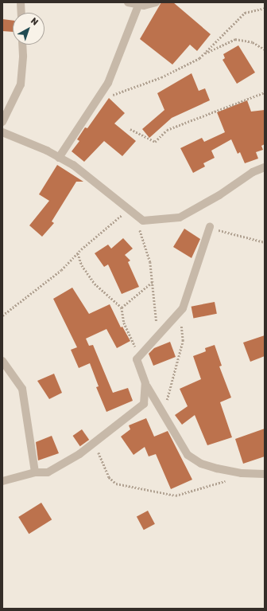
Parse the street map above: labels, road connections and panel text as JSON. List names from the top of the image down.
{
  "north": "top right"
}
